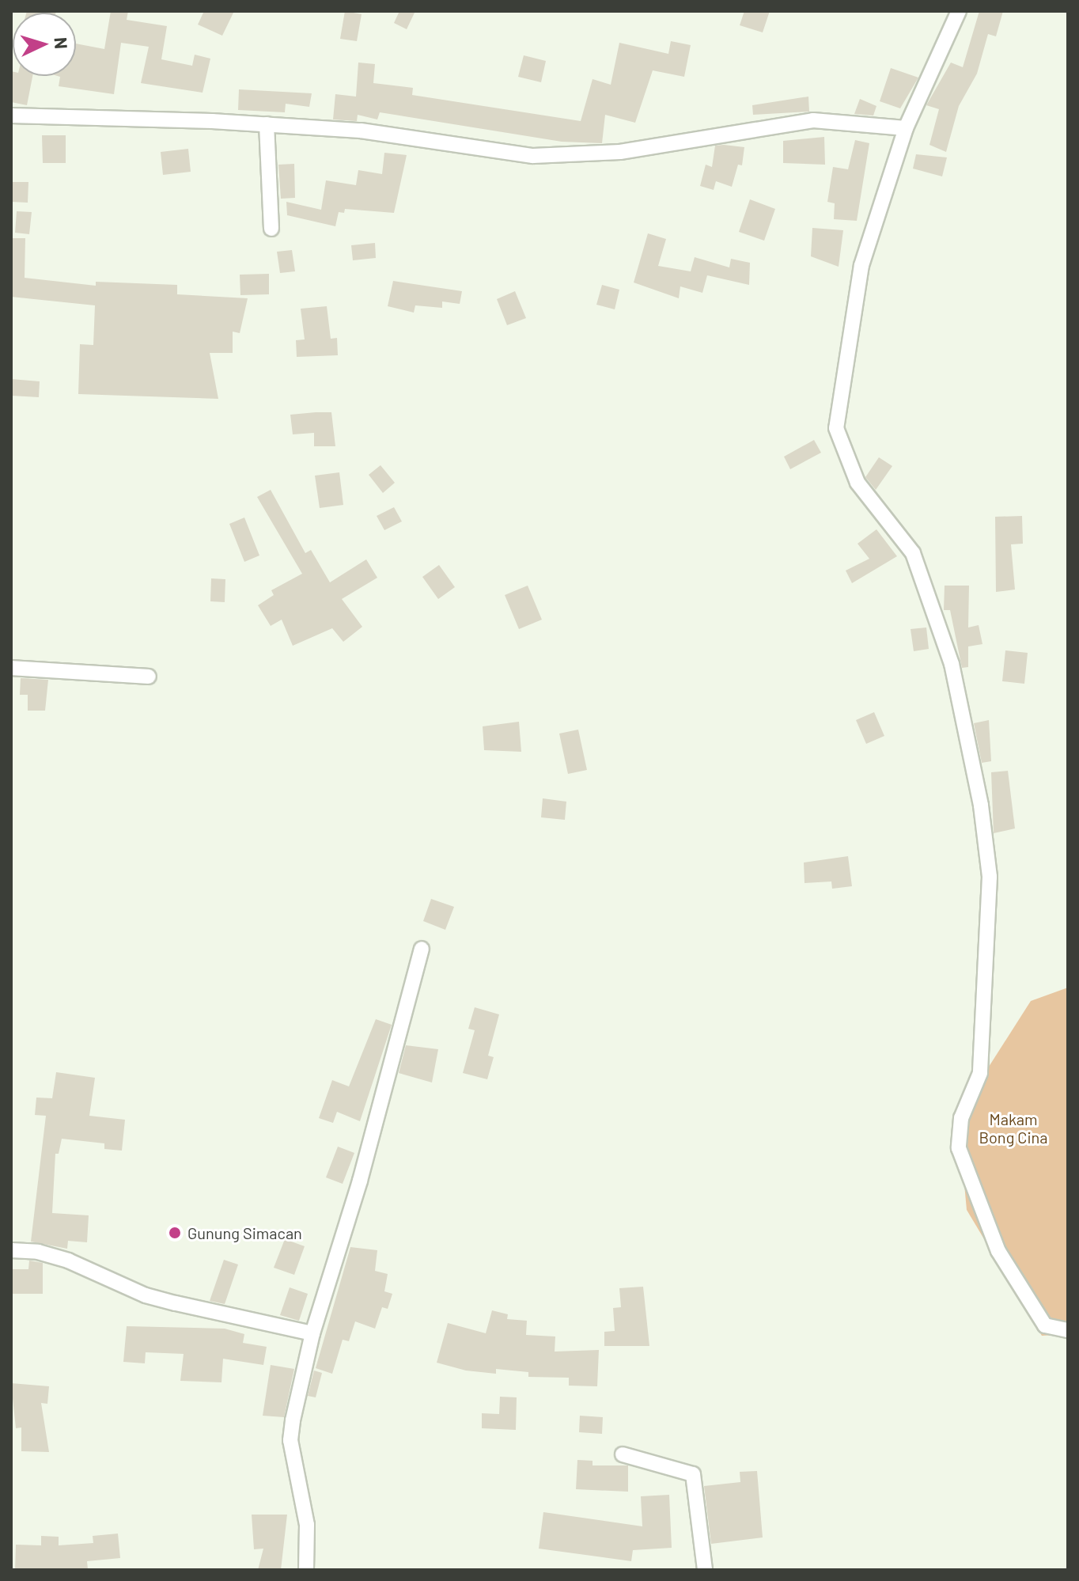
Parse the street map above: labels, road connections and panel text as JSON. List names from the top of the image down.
{
  "parks": ["Makam Bong Cina"],
  "places": ["Gunung Simacan"],
  "north": "right"
}
